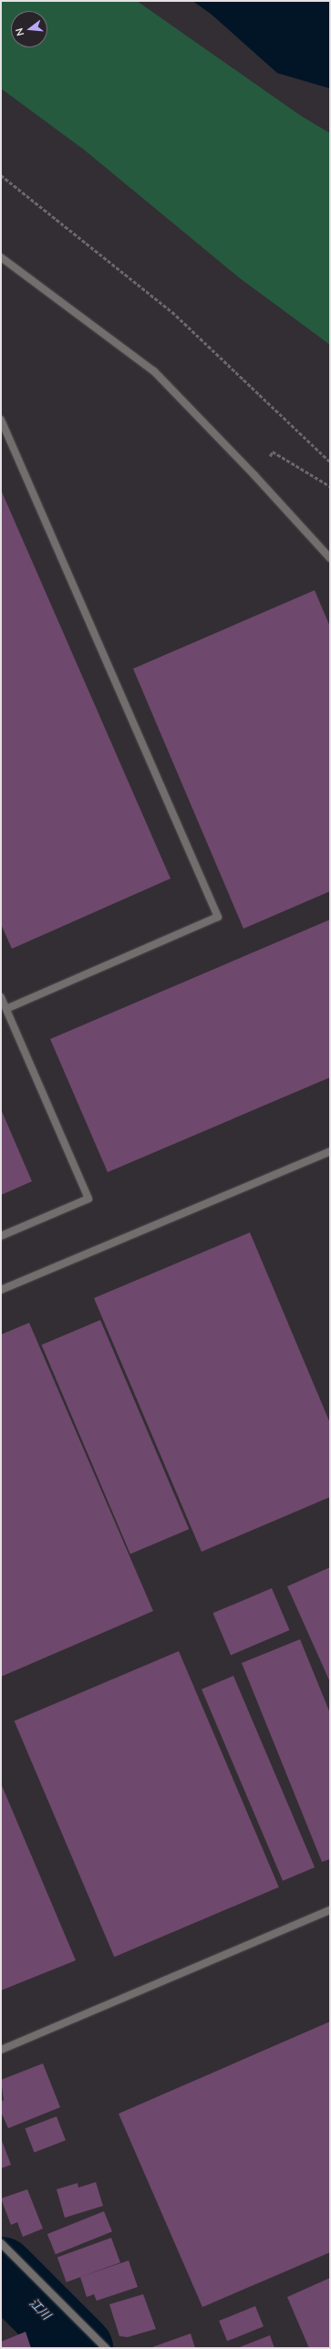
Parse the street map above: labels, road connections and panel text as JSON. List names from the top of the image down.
{
  "water": ["江川"],
  "north": "left"
}
